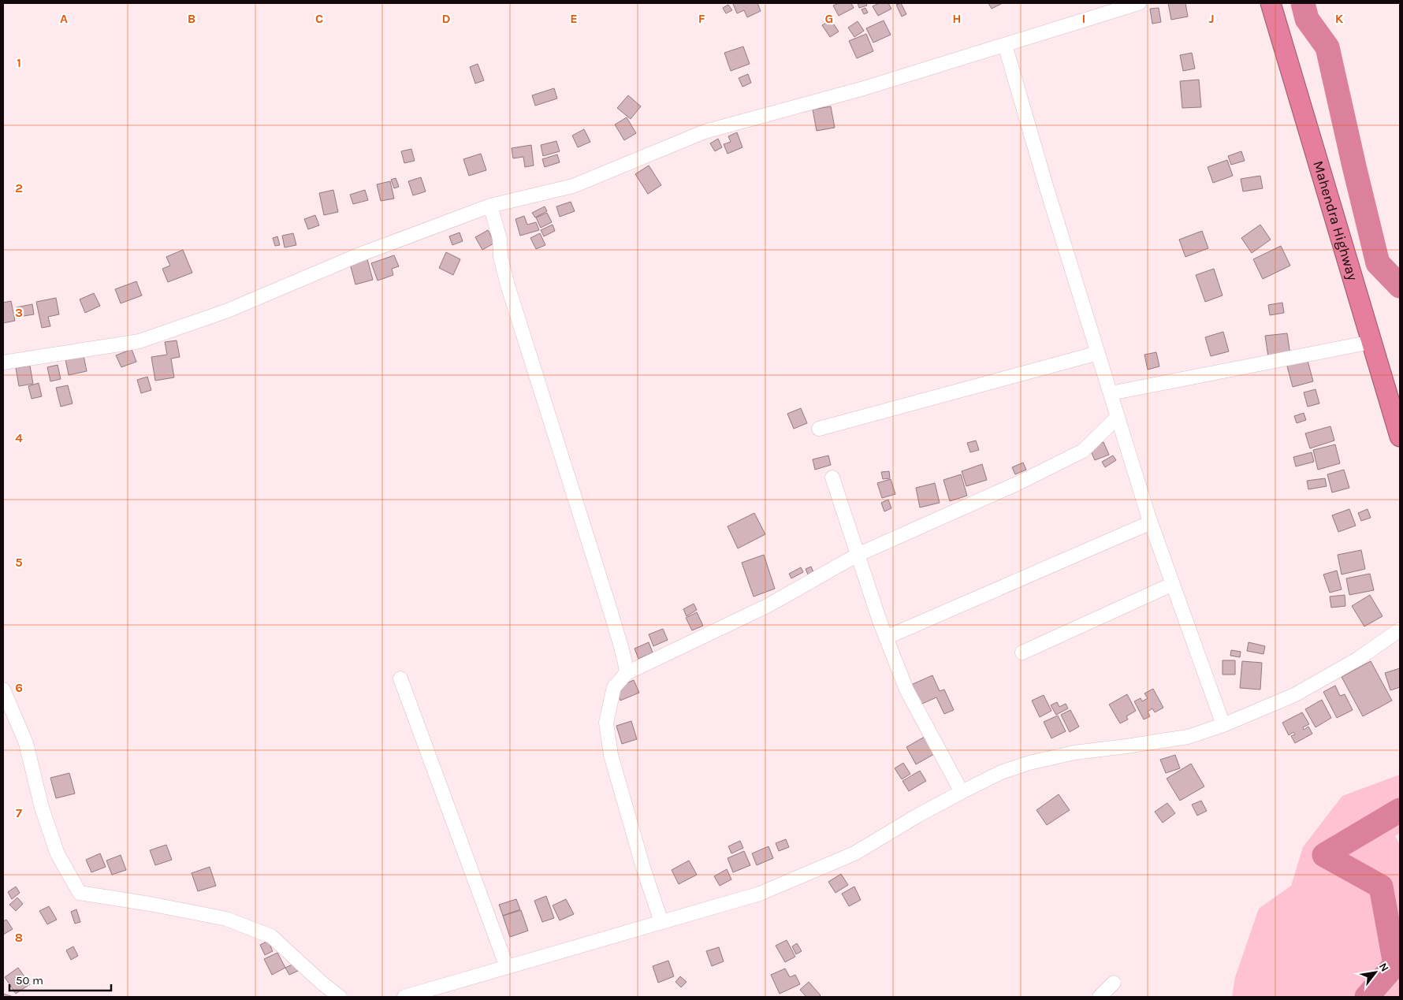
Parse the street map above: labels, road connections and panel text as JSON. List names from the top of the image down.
{
  "streets": {
    "highway": ["Mahendra Highway"]
  },
  "scale_bar": "50 m",
  "north": "top right",
  "grid": {
    "columns": [
      "A",
      "B",
      "C",
      "D",
      "E",
      "F",
      "G",
      "H",
      "I",
      "J",
      "K"
    ],
    "rows": [
      "1",
      "2",
      "3",
      "4",
      "5",
      "6",
      "7",
      "8"
    ]
  }
}
